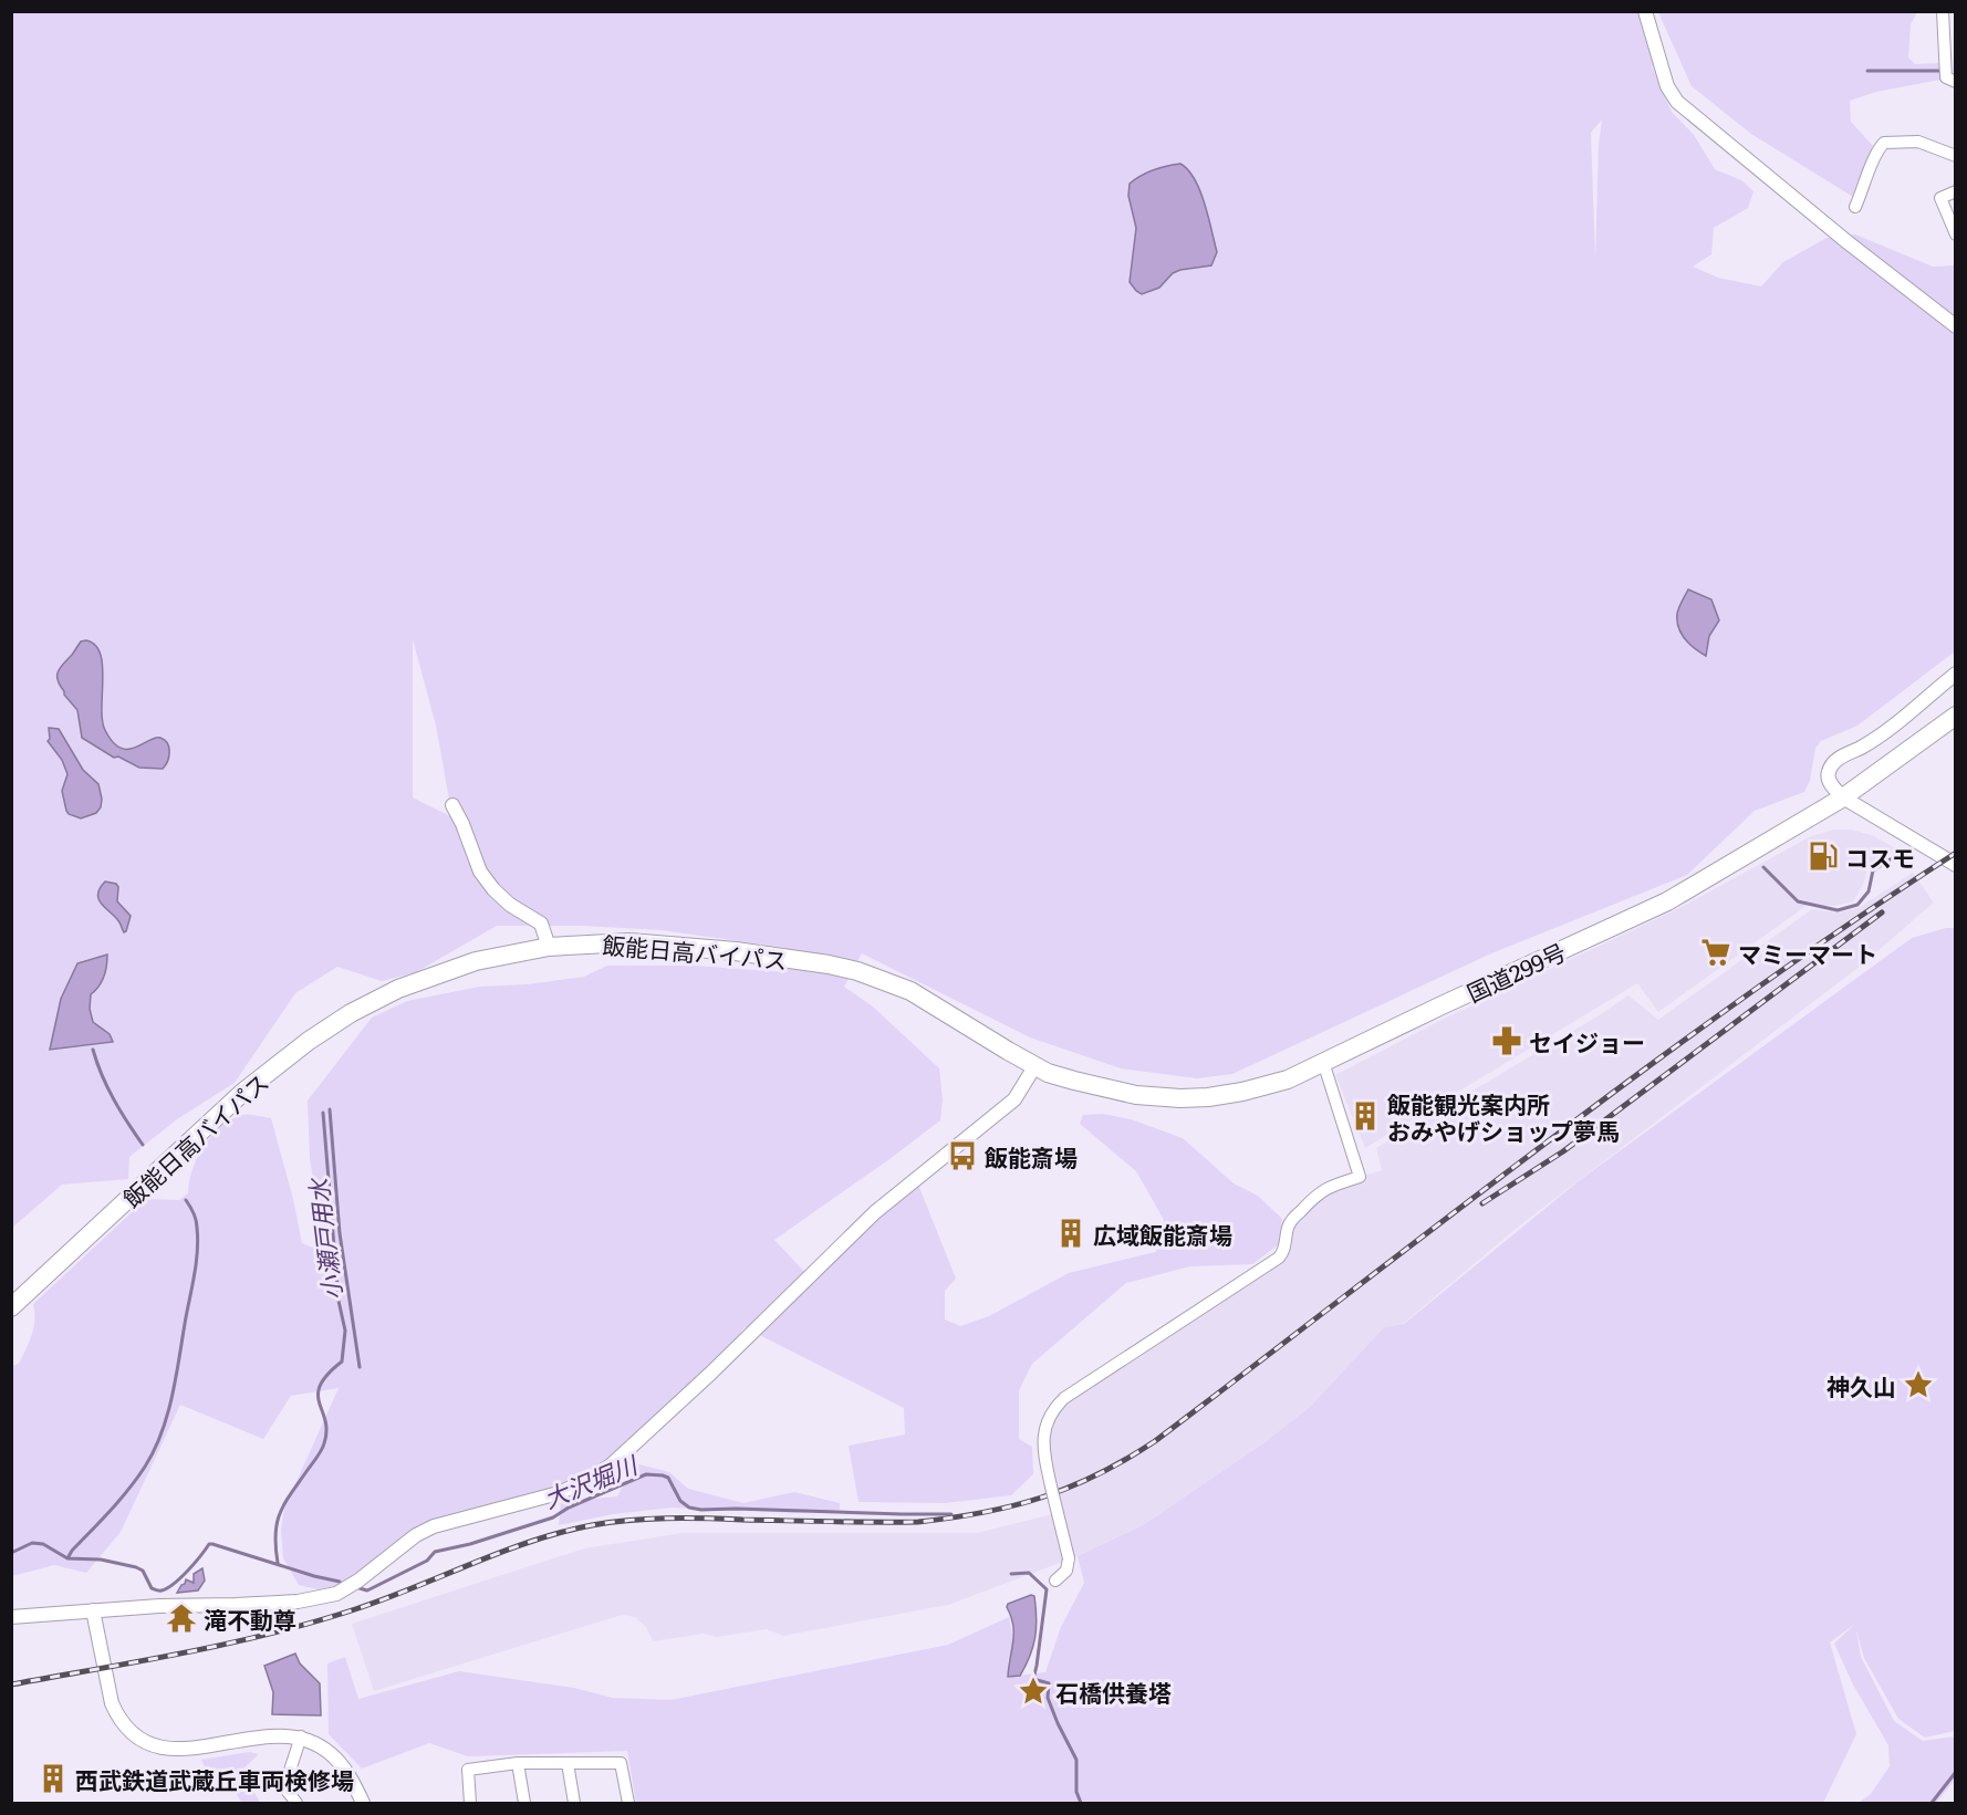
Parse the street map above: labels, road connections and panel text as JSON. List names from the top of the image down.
{
  "streets": {
    "highway": ["飯能日高バイパス", "国道299号"]
  },
  "crossings": [
    ["飯能日高バイパス", "国道299号"]
  ],
  "water": ["小瀬戸用水", "大沢堀川"],
  "places": {
    "fuel station": ["コスモ"],
    "supermarket": ["マミーマート"],
    "pharmacy": ["セイジョー"],
    "building": ["飯能観光案内所 おみやげショップ夢馬", "広域飯能斎場", "西武鉄道武蔵丘車両検修場"],
    "bus stop": ["飯能斎場"],
    "place": ["神久山", "石橋供養塔"],
    "temple": ["滝不動尊"]
  }
}
